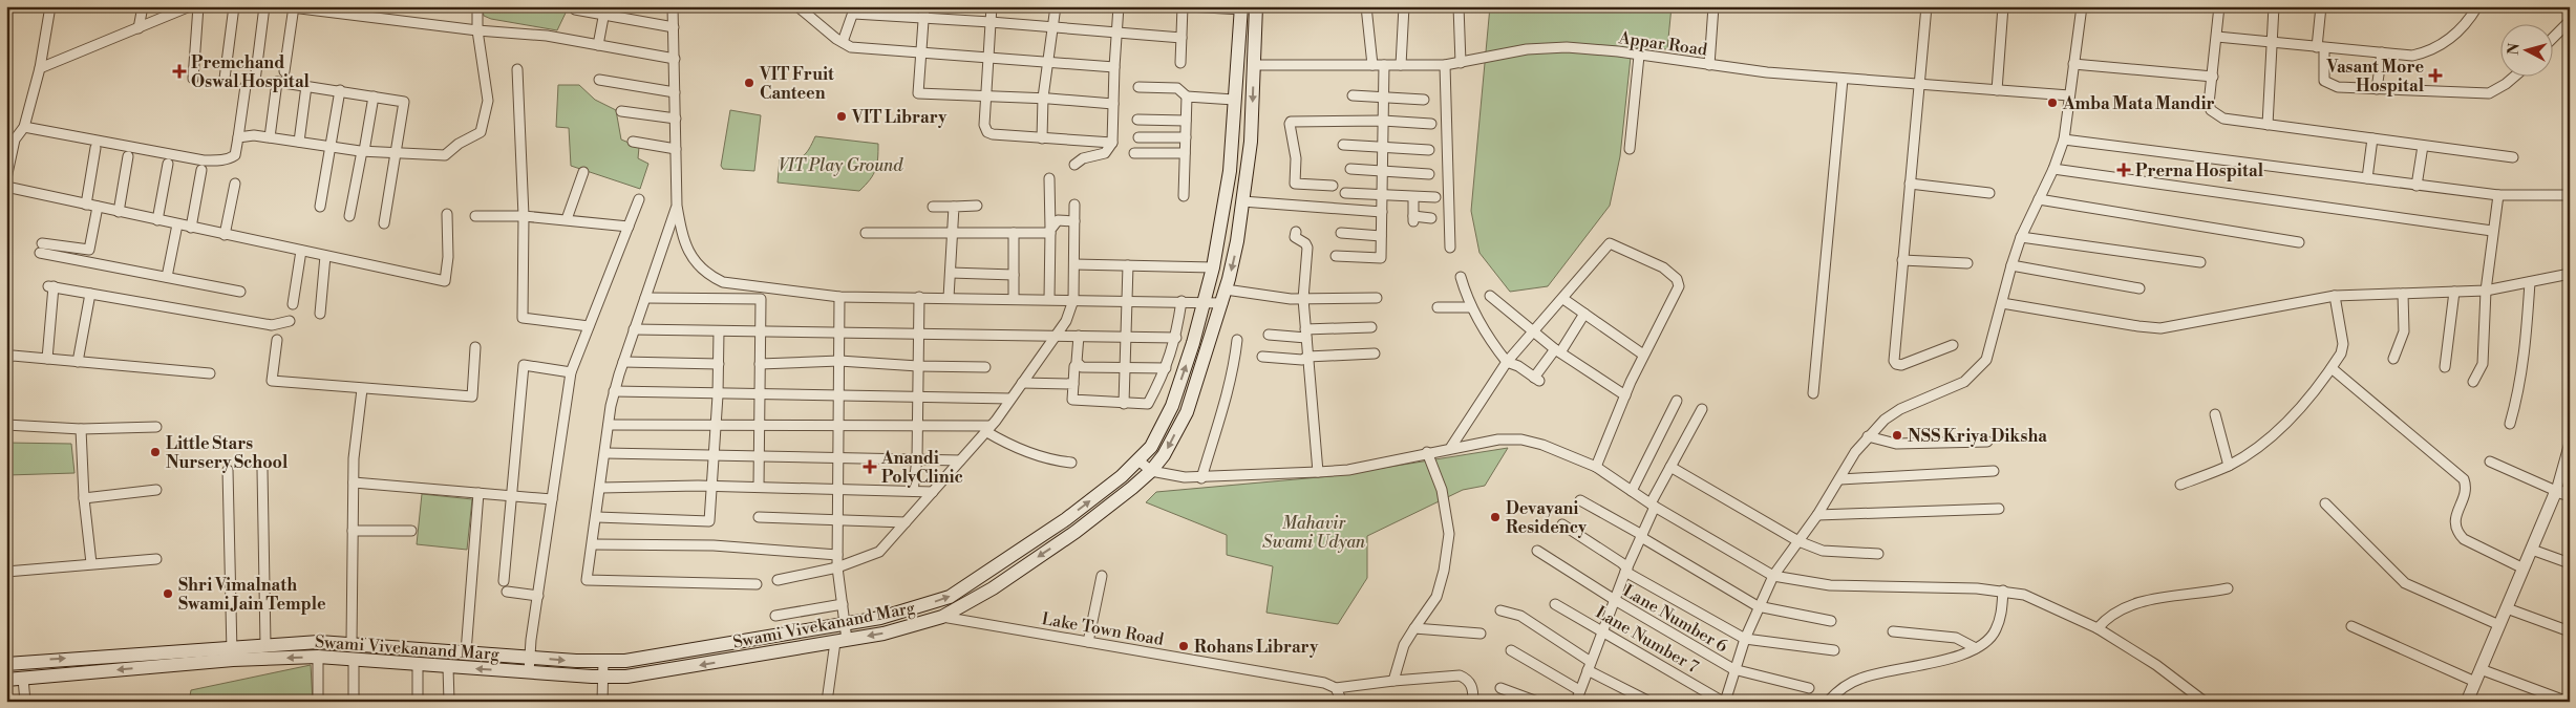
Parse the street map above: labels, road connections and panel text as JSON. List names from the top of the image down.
{
  "streets": {
    "main road": ["Swami Vivekanand Marg"],
    "street": [
      "Appar Road",
      "Lane Number 6",
      "Lake Town Road",
      "Lane Number 7"
    ]
  },
  "crossings": [
    ["Appar Road", "Swami Vivekanand Marg"],
    ["Swami Vivekanand Marg", "Lake Town Road"]
  ],
  "parks": ["VIT Play Ground", "Mahavir Swami Udyan"],
  "places": {
    "health": [
      "Premchand Oswal Hospital",
      "Vasant More Hospital",
      "Prerna Hospital",
      "Anandi PolyClinic"
    ],
    "other": [
      "VIT Fruit Canteen",
      "Amba Mata Mandir",
      "VIT Library",
      "NSS Kriya Diksha",
      "Little Stars Nursery School",
      "Devayani Residency",
      "Shri Vimalnath Swami Jain Temple",
      "Rohans Library"
    ]
  },
  "north": "left"
}
